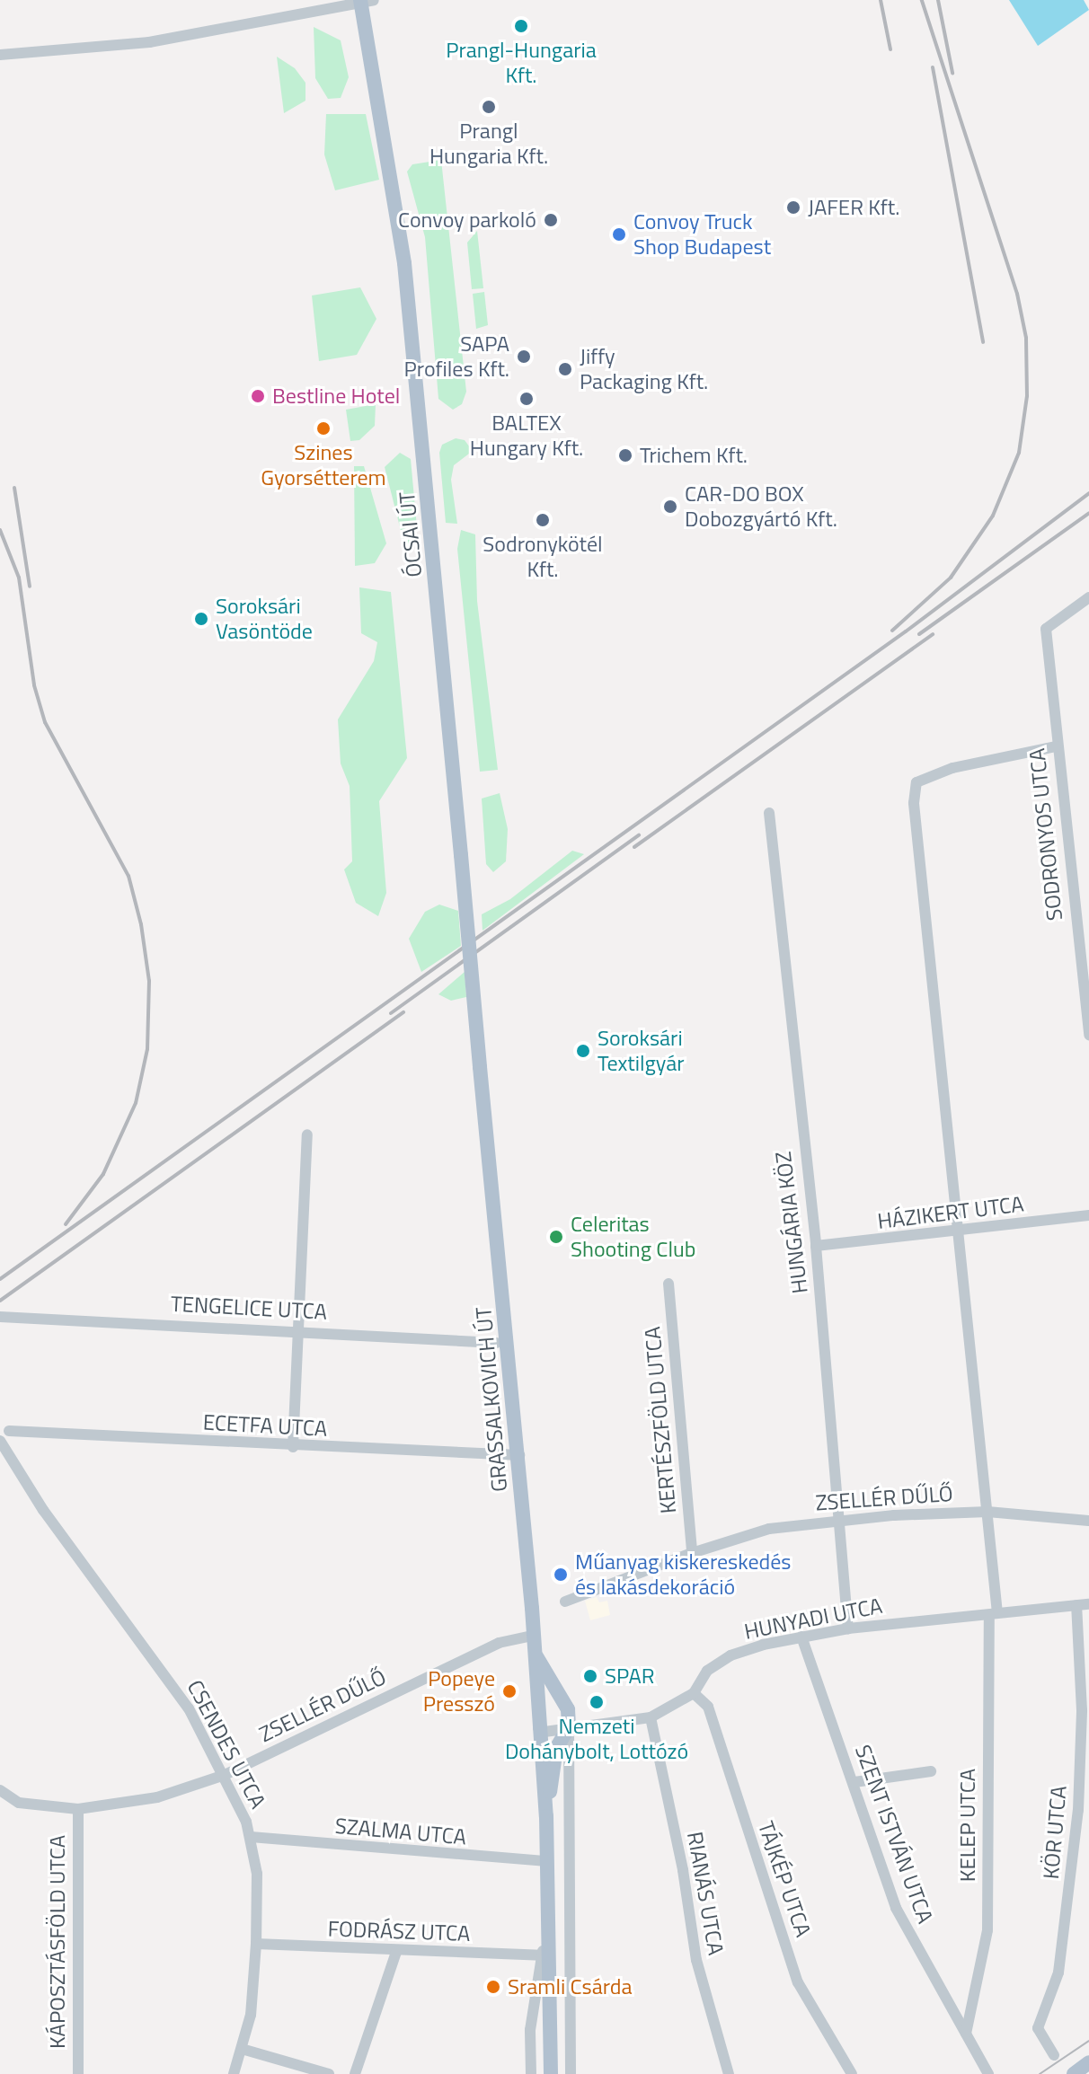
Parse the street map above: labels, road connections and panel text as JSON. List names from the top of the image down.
{
  "streets": {
    "main road": ["ÓCSAI ÚT", "GRASSALKOVICH ÚT"],
    "street": [
      "SODRONYOS UTCA",
      "HÁZIKERT UTCA",
      "HUNGÁRIA KÖZ",
      "TENGELICE UTCA",
      "KERTÉSZFÖLD UTCA",
      "ECETFA UTCA",
      "ZSELLÉR DŰLŐ",
      "HUNYADI UTCA",
      "CSENDES UTCA",
      "KELEP UTCA",
      "SZALMA UTCA",
      "KÖR UTCA",
      "SZENT ISTVÁN UTCA",
      "TÁJKÉP UTCA",
      "RIANÁS UTCA",
      "FODRÁSZ UTCA",
      "KÁPOSZTÁSFÖLD UTCA"
    ]
  },
  "crossings": [
    ["ÓCSAI ÚT", "GRASSALKOVICH ÚT"],
    ["SODRONYOS UTCA", "KELEP UTCA"],
    ["HÁZIKERT UTCA", "HUNGÁRIA KÖZ"],
    ["HÁZIKERT UTCA", "KELEP UTCA"],
    ["HUNGÁRIA KÖZ", "ZSELLÉR DŰLŐ"],
    ["HUNGÁRIA KÖZ", "HUNYADI UTCA"],
    ["GRASSALKOVICH ÚT", "ECETFA UTCA"],
    ["GRASSALKOVICH ÚT", "ZSELLÉR DŰLŐ"],
    ["GRASSALKOVICH ÚT", "SZALMA UTCA"],
    ["GRASSALKOVICH ÚT", "FODRÁSZ UTCA"],
    ["KERTÉSZFÖLD UTCA", "ZSELLÉR DŰLŐ"],
    ["ZSELLÉR DŰLŐ", "CSENDES UTCA"],
    ["ZSELLÉR DŰLŐ", "KELEP UTCA"],
    ["ZSELLÉR DŰLŐ", "KÁPOSZTÁSFÖLD UTCA"],
    ["HUNYADI UTCA", "KELEP UTCA"],
    ["HUNYADI UTCA", "KÖR UTCA"],
    ["HUNYADI UTCA", "SZENT ISTVÁN UTCA"],
    ["HUNYADI UTCA", "TÁJKÉP UTCA"],
    ["HUNYADI UTCA", "RIANÁS UTCA"],
    ["CSENDES UTCA", "SZALMA UTCA"],
    ["CSENDES UTCA", "FODRÁSZ UTCA"],
    ["KELEP UTCA", "SZENT ISTVÁN UTCA"]
  ],
  "places": [
    "Prangl-Hungaria Kft.",
    "Prangl Hungaria Kft.",
    "JAFER Kft.",
    "Convoy parkoló",
    "Convoy Truck Shop Budapest",
    "SAPA Profiles Kft.",
    "Jiffy Packaging Kft.",
    "Bestline Hotel",
    "BALTEX Hungary Kft.",
    "Szines Gyorsétterem",
    "Trichem Kft.",
    "CAR-DO BOX Dobozgyártó Kft.",
    "Sodronykötél Kft.",
    "Soroksári Vasöntöde",
    "Soroksári Textilgyár",
    "Celeritas Shooting Club",
    "Műanyag kiskereskedés és lakásdekoráció",
    "SPAR",
    "Popeye Presszó",
    "Nemzeti Dohánybolt, Lottózó",
    "Sramli Csárda"
  ]
}
